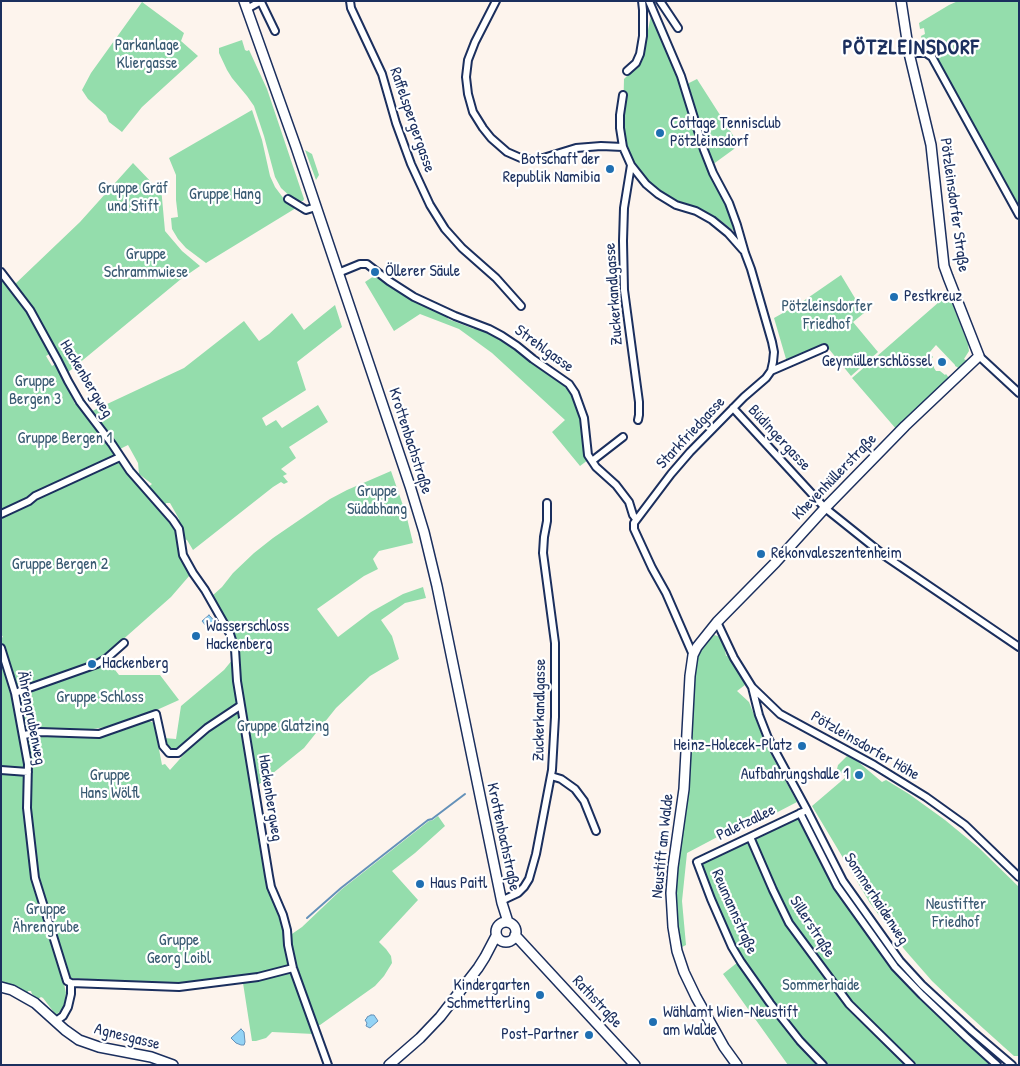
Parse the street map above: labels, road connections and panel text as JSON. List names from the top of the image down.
{
  "streets": {
    "street": [
      "Raffelspergergasse",
      "Pötzleinsdorfer Straße",
      "Zuckerkandlgasse",
      "Strehlgasse",
      "Hackenbergweg",
      "Starkfriedgasse",
      "Büdingergasse",
      "Krottenbachstraße",
      "Khevenhüllerstraße",
      "Ährengrubenweg",
      "Pötzleinsdorfer Höhe",
      "Paletzallee",
      "Neustift am Walde",
      "Sommerhaidenweg",
      "Reumannstraße",
      "Sillerstraße",
      "Rathstraße",
      "Agnesgasse"
    ]
  },
  "crossings": [
    ["Pötzleinsdorfer Straße", "Khevenhüllerstraße"],
    ["Zuckerkandlgasse", "Krottenbachstraße"],
    ["Strehlgasse", "Krottenbachstraße"],
    ["Starkfriedgasse", "Büdingergasse"],
    ["Büdingergasse", "Khevenhüllerstraße"],
    ["Krottenbachstraße", "Rathstraße"],
    ["Khevenhüllerstraße", "Pötzleinsdorfer Höhe"],
    ["Khevenhüllerstraße", "Neustift am Walde"],
    ["Pötzleinsdorfer Höhe", "Neustift am Walde"],
    ["Pötzleinsdorfer Höhe", "Sommerhaidenweg"],
    ["Paletzallee", "Sommerhaidenweg"],
    ["Paletzallee", "Reumannstraße"],
    ["Paletzallee", "Sillerstraße"]
  ],
  "districts": ["PÖTZLEINSDORF"],
  "parks": [
    "Parkanlage Kliergasse",
    "Gruppe Gräf und Stift",
    "Gruppe Hang",
    "Gruppe Schrammwiese",
    "Pötzleinsdorfer Friedhof",
    "Gruppe Bergen 3",
    "Gruppe Bergen 1",
    "Gruppe Südabhang",
    "Gruppe Bergen 2",
    "Gruppe Schloss",
    "Gruppe Glatzing",
    "Gruppe Hans Wölfl",
    "Neustifter Friedhof",
    "Gruppe Ährengrube",
    "Gruppe Georg Loibl",
    "Sommerhaide"
  ],
  "places": [
    "Cottage Tennisclub Pötzleinsdorf",
    "Botschaft der Republik Namibia",
    "Öllerer Säule",
    "Pestkreuz",
    "Geymüllerschlössel",
    "Rekonvaleszentenheim",
    "Wasserschloss Hackenberg",
    "Hackenberg",
    "Heinz-Holecek-Platz",
    "Aufbahrungshalle 1",
    "Haus Paitl",
    "Kindergarten Schmetterling",
    "Wählamt Wien-Neustift am Walde",
    "Post-Partner"
  ]
}
